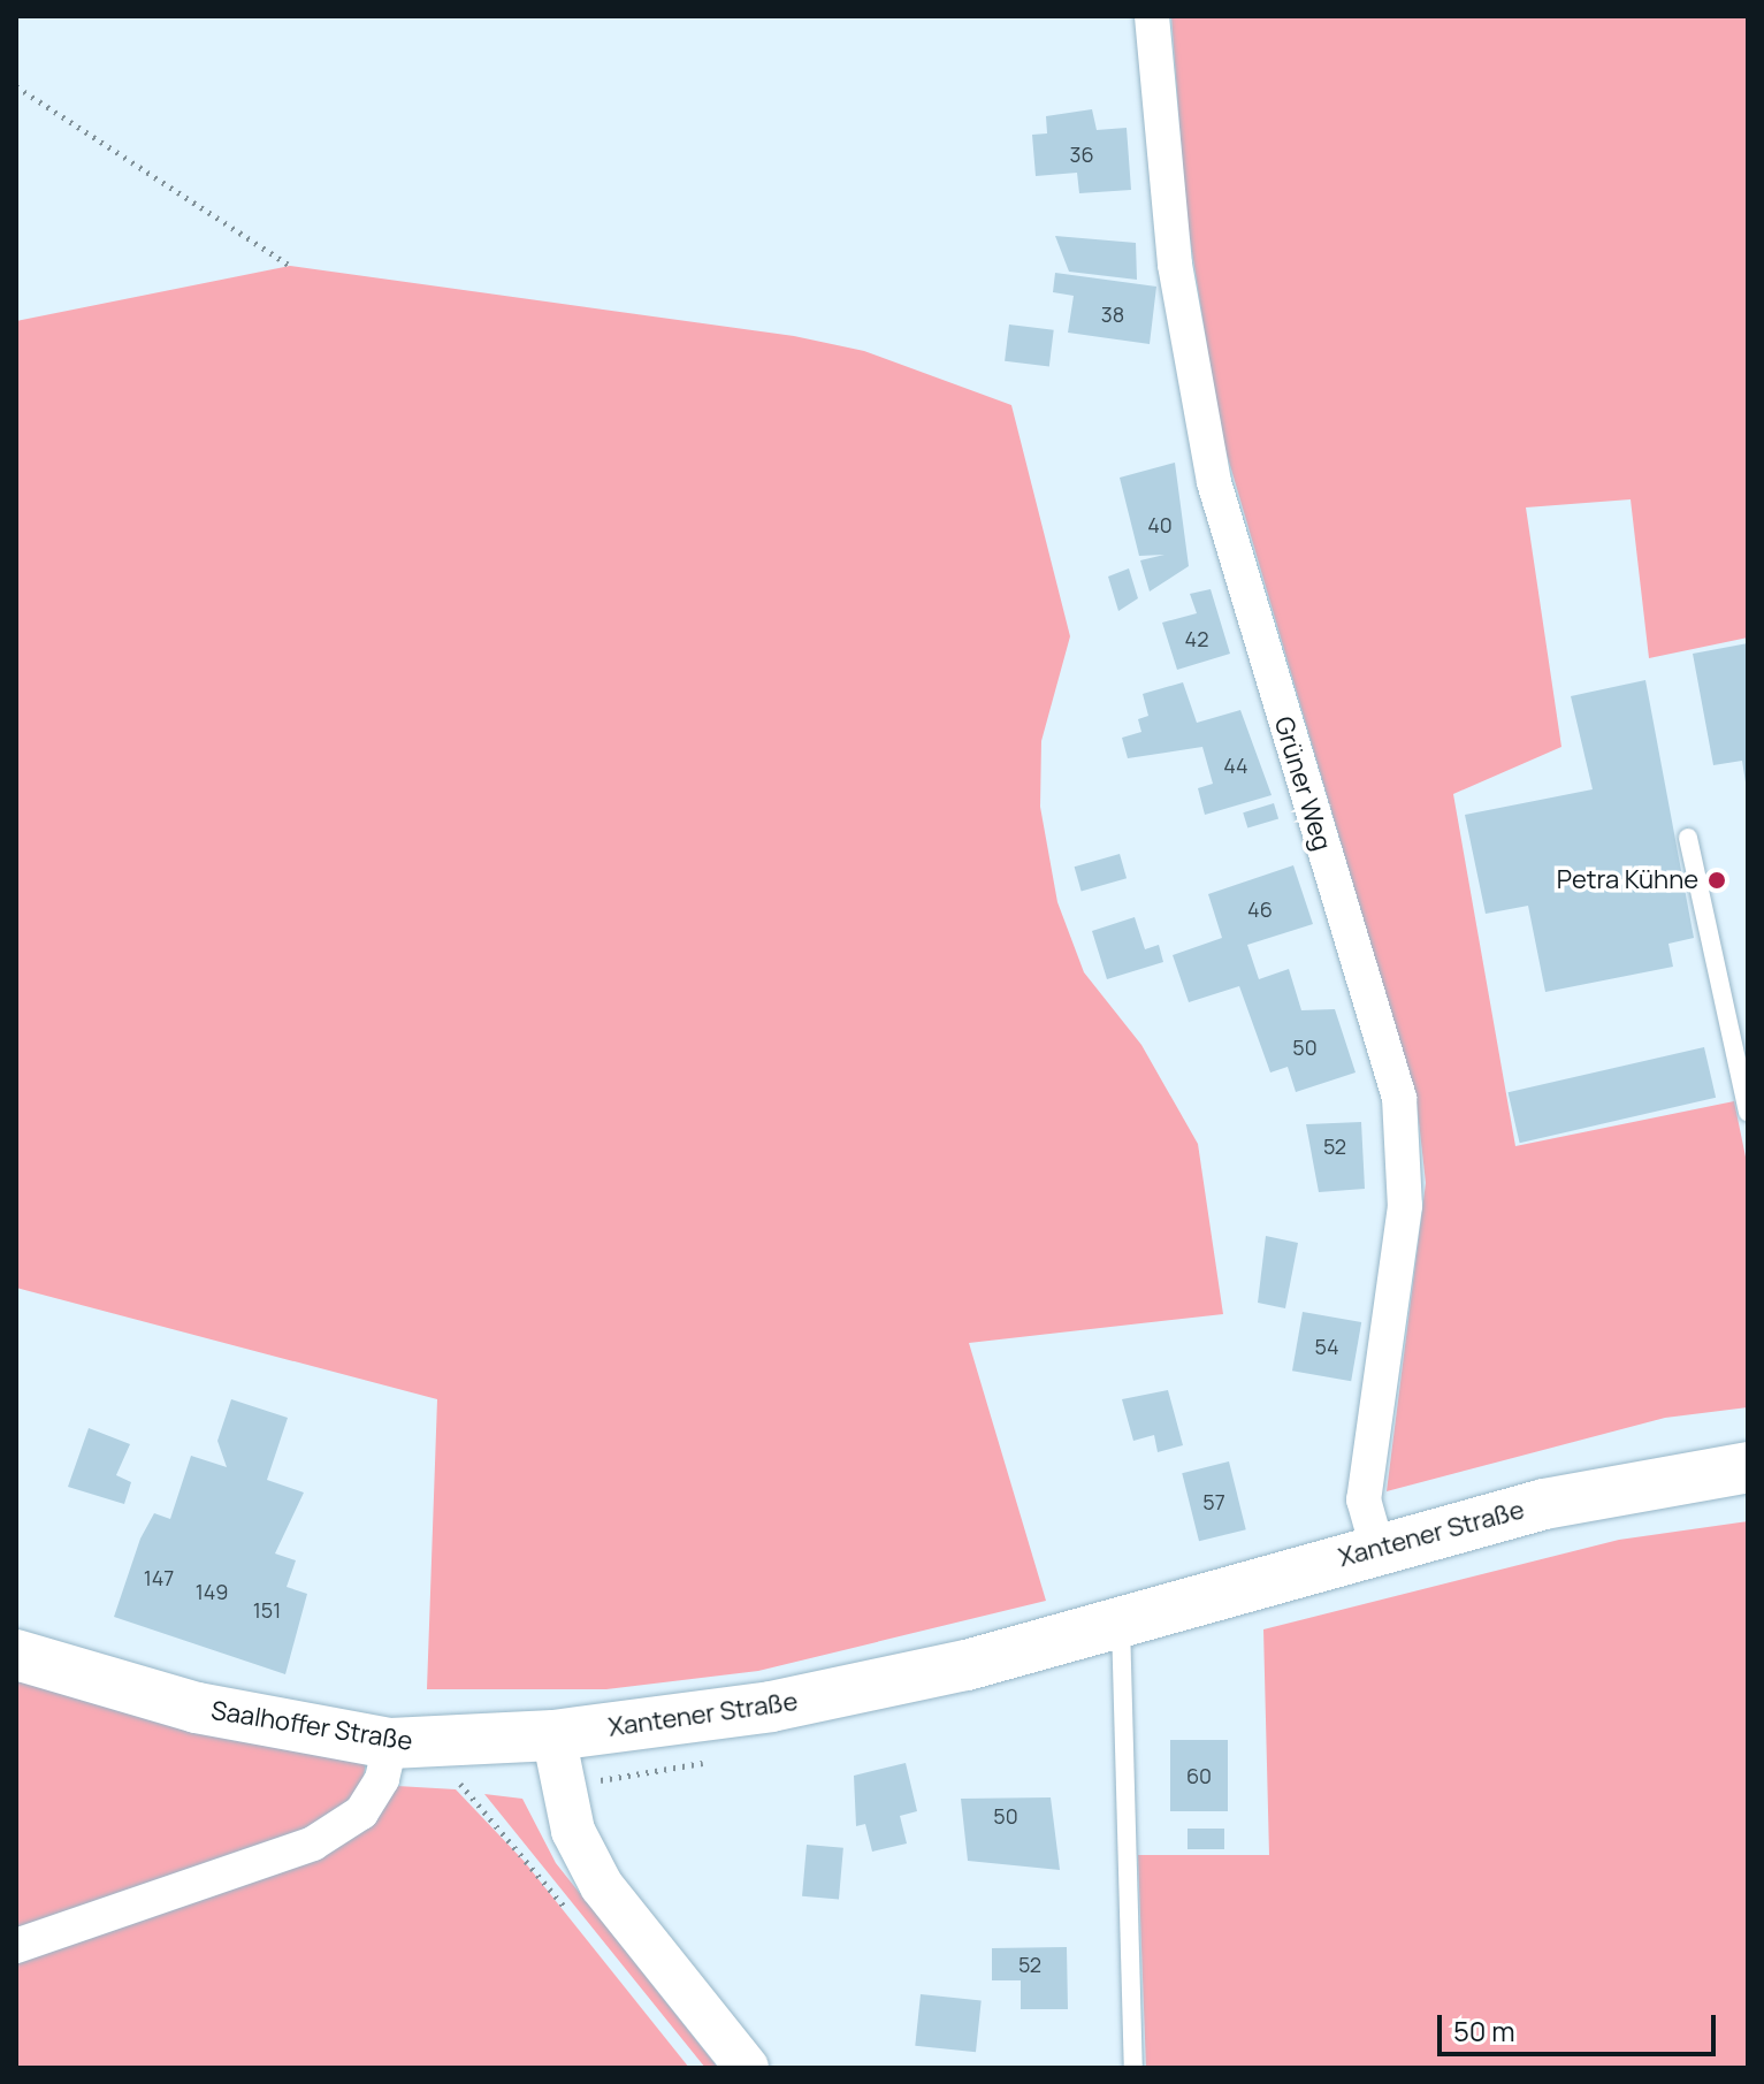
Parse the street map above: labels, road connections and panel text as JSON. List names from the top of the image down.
{
  "streets": {
    "main road": ["Xantener Straße", "Saalhoffer Straße"],
    "street": ["Grüner Weg"]
  },
  "crossings": [
    ["Grüner Weg", "Xantener Straße"],
    ["Xantener Straße", "Saalhoffer Straße"]
  ],
  "places": ["Petra Kühne"],
  "house_numbers": [
    "36",
    "38",
    "40",
    "42",
    "44",
    "46",
    "50",
    "52",
    "54",
    "57",
    "147",
    "149",
    "151",
    "60",
    "50",
    "52"
  ],
  "scale_bar": "50 m"
}
